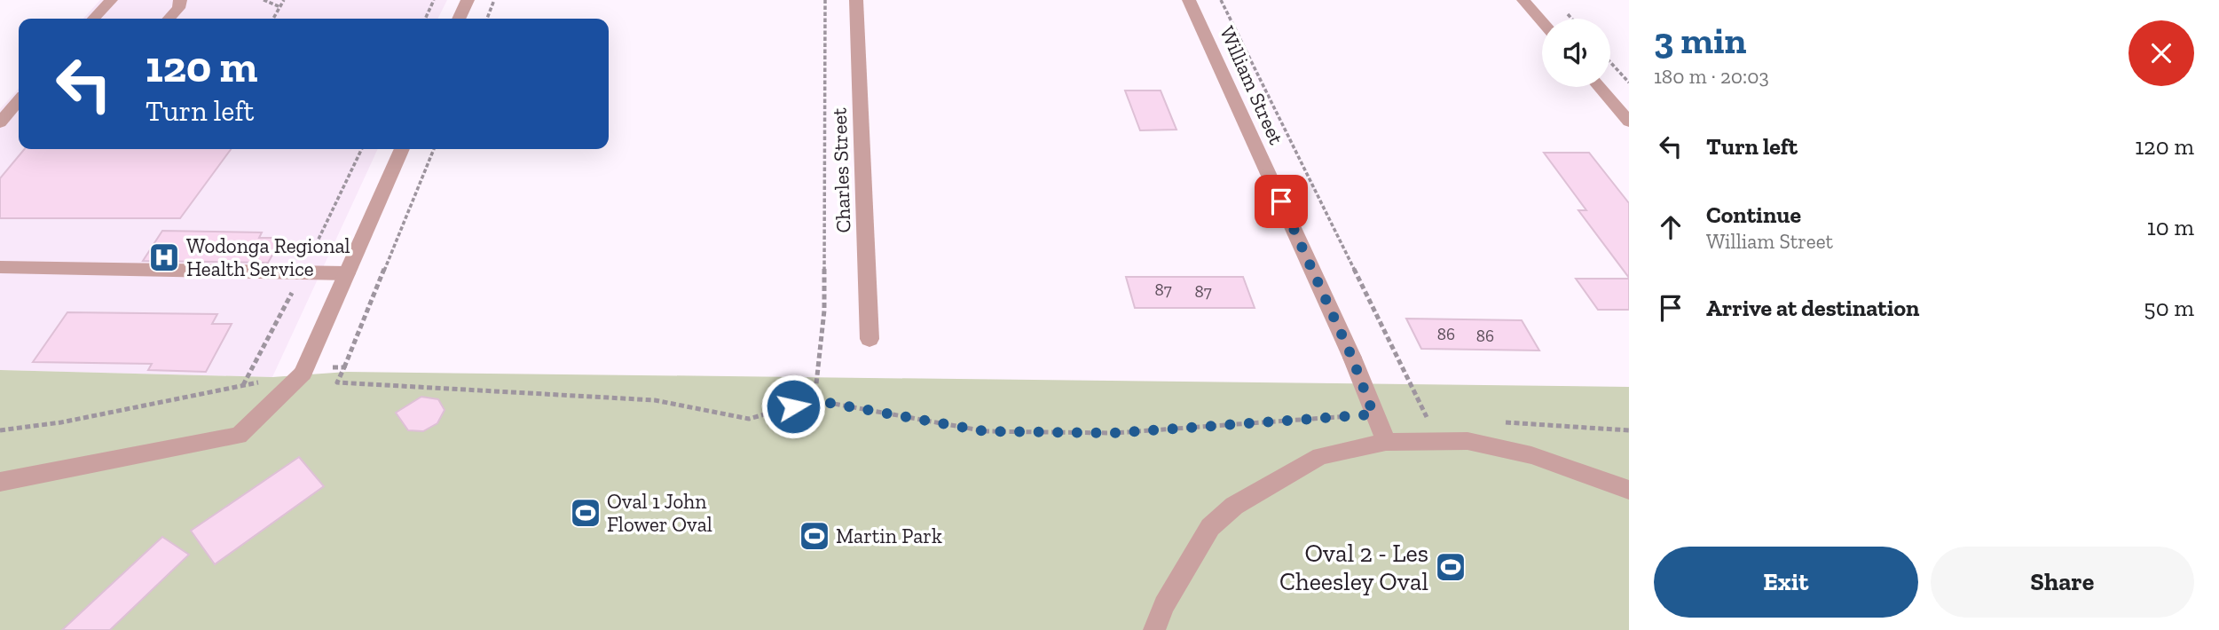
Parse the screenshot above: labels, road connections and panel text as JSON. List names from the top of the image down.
{
  "streets": {
    "street": ["William Street", "Charles Street"]
  },
  "places": {
    "hospital": ["Wodonga Regional Health Service"],
    "sports": ["Oval 1 John Flower Oval", "Martin Park", "Oval 2 - Les Cheesley Oval"]
  },
  "house_numbers": [
    "87",
    "87",
    "86",
    "86"
  ],
  "page": {
    "heading": ["3 min", "180 m · 20:03"],
    "turn": ["120 m", "Turn left"],
    "list": [
      {
        "name": "Turn left",
        "value": "120 m"
      },
      {
        "name": "Continue",
        "note": "William Street",
        "value": "10 m"
      },
      {
        "name": "Arrive at destination",
        "value": "50 m"
      }
    ],
    "buttons": ["Exit", "Share"]
  }
}
